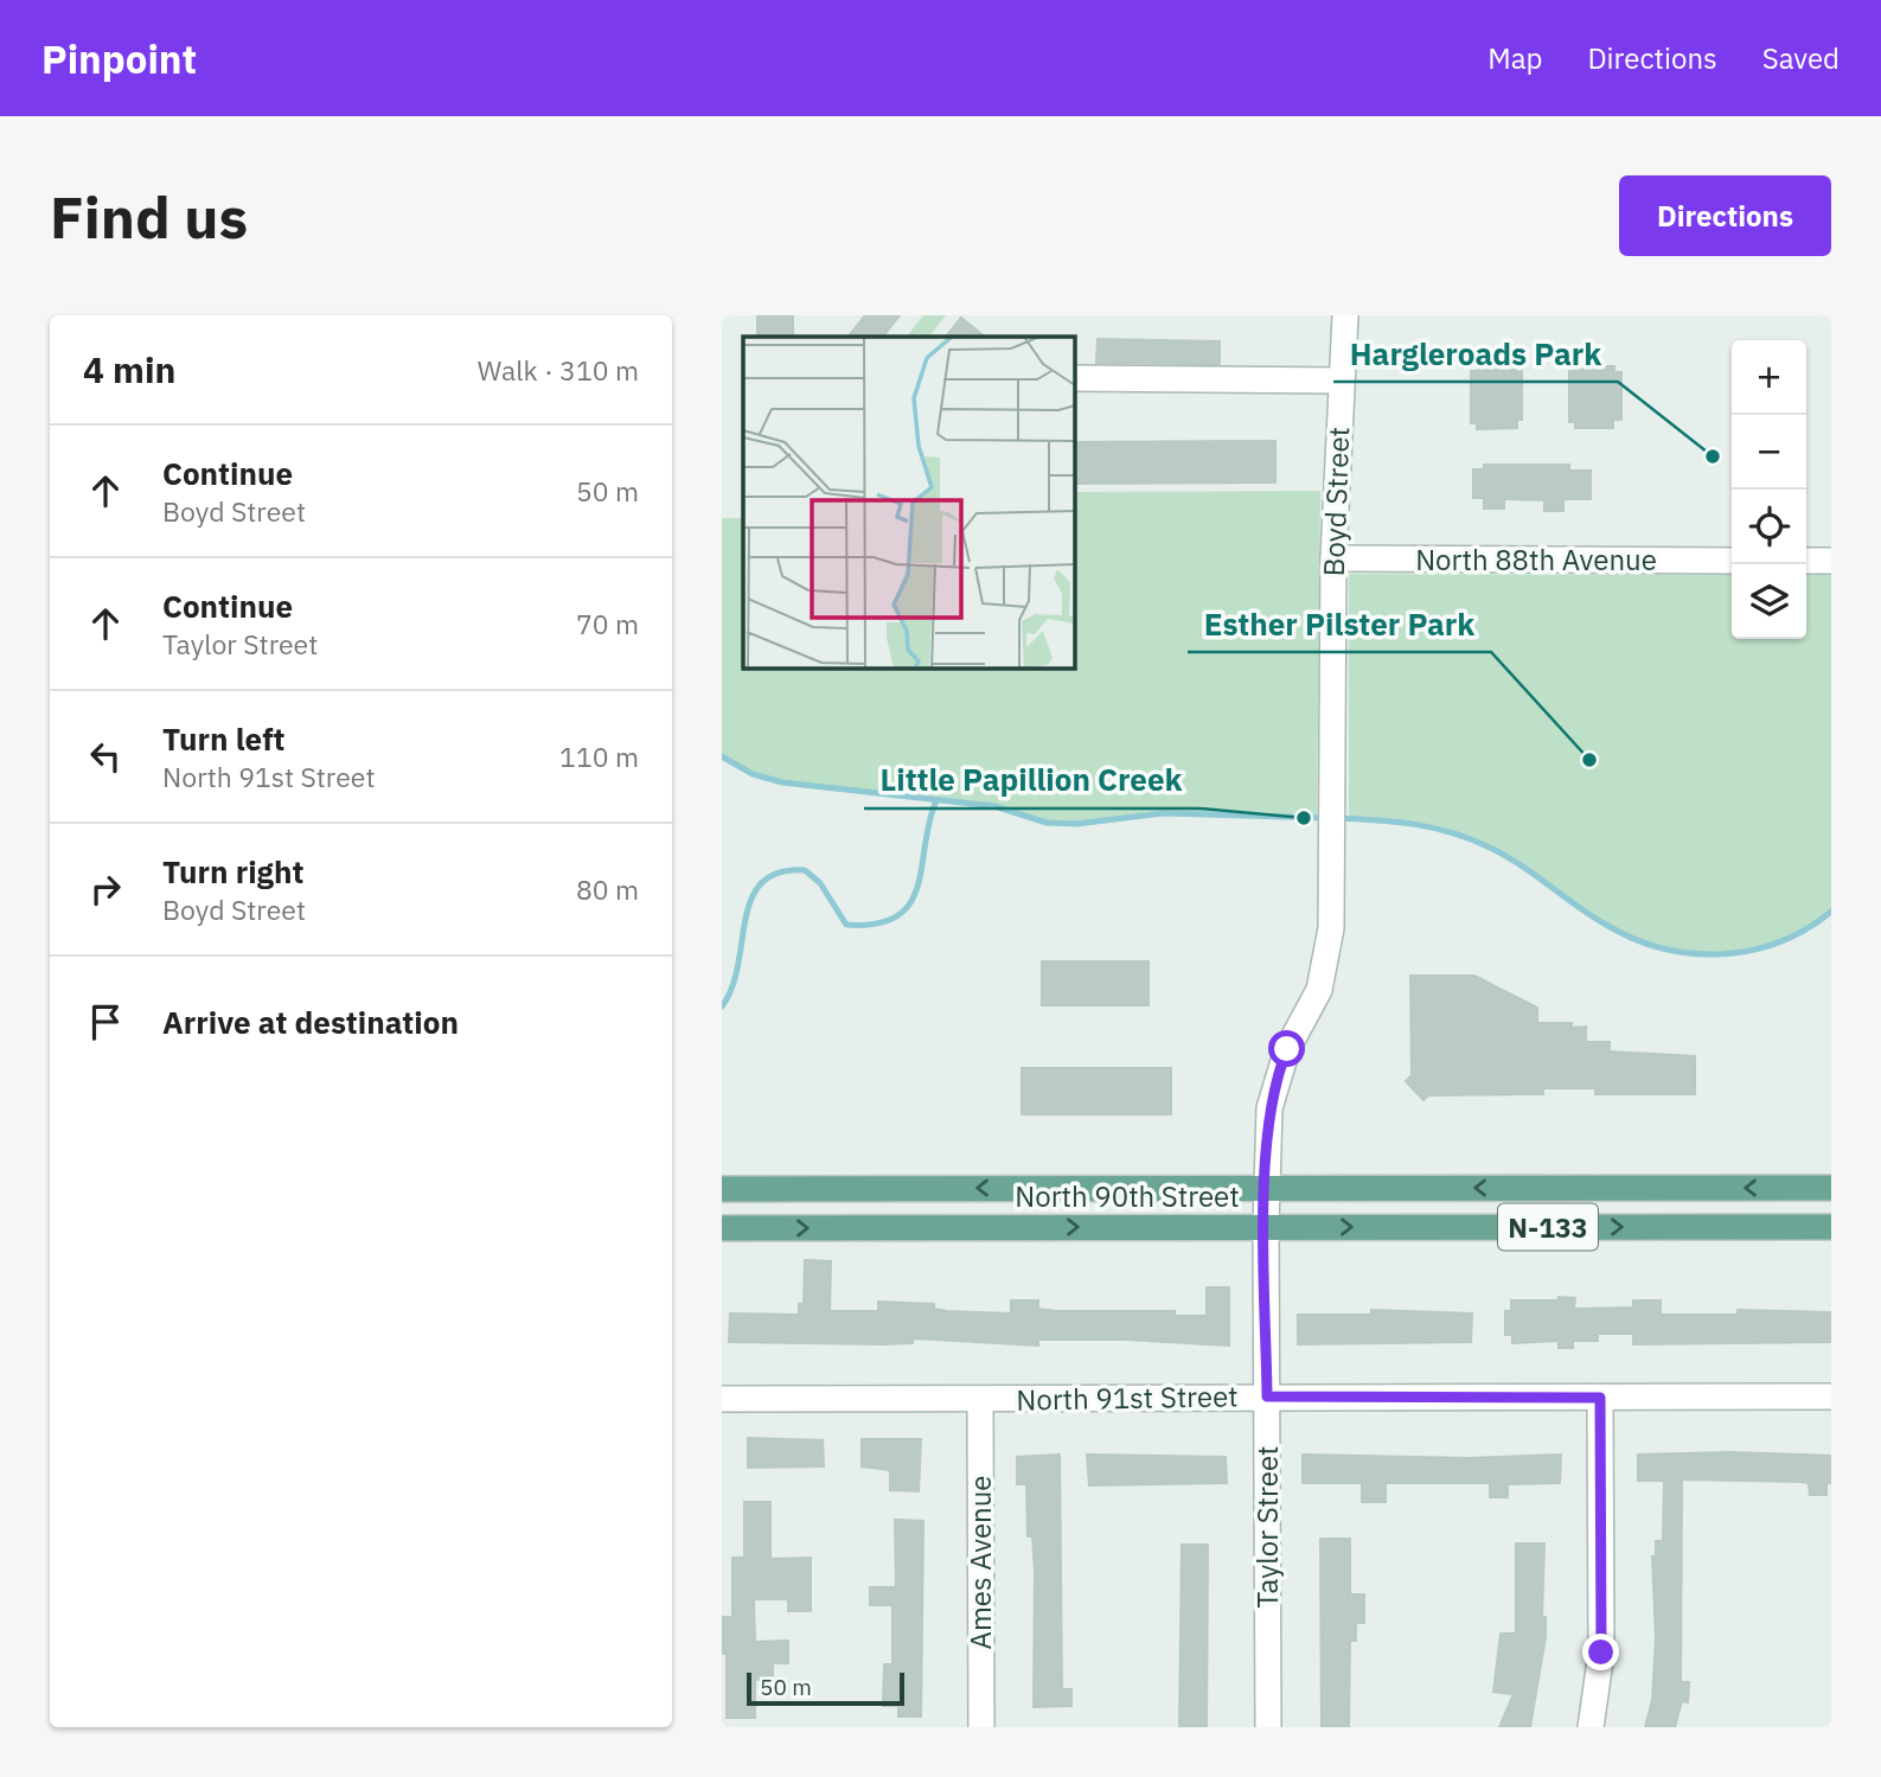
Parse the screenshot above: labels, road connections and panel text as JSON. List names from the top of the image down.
{
  "streets": {
    "main road": ["North 90th Street", "N-133"],
    "street": [
      "Boyd Street",
      "North 88th Avenue",
      "North 91st Street",
      "Taylor Street",
      "Ames Avenue"
    ]
  },
  "crossings": [
    ["Boyd Street", "North 88th Avenue"],
    ["Boyd Street", "North 90th Street"],
    ["Boyd Street", "Taylor Street"],
    ["North 90th Street", "Taylor Street"],
    ["North 91st Street", "Taylor Street"],
    ["North 91st Street", "Ames Avenue"]
  ],
  "places": ["Hargleroads Park", "Esther Pilster Park", "Little Papillion Creek"],
  "scale_bar": "50 m",
  "page": {
    "header": "Pinpoint",
    "nav": ["Map", "Directions", "Saved"],
    "buttons": "Directions",
    "title": "Find us",
    "heading": ["4 min", "Walk · 310 m"],
    "map_buttons": ["+", "−"],
    "list": [
      ["Continue", "Boyd Street", "50 m"],
      ["Continue", "Taylor Street", "70 m"],
      ["Turn left", "North 91st Street", "110 m"],
      ["Turn right", "Boyd Street", "80 m"],
      "Arrive at destination"
    ],
    "scale": "50 m"
  }
}
